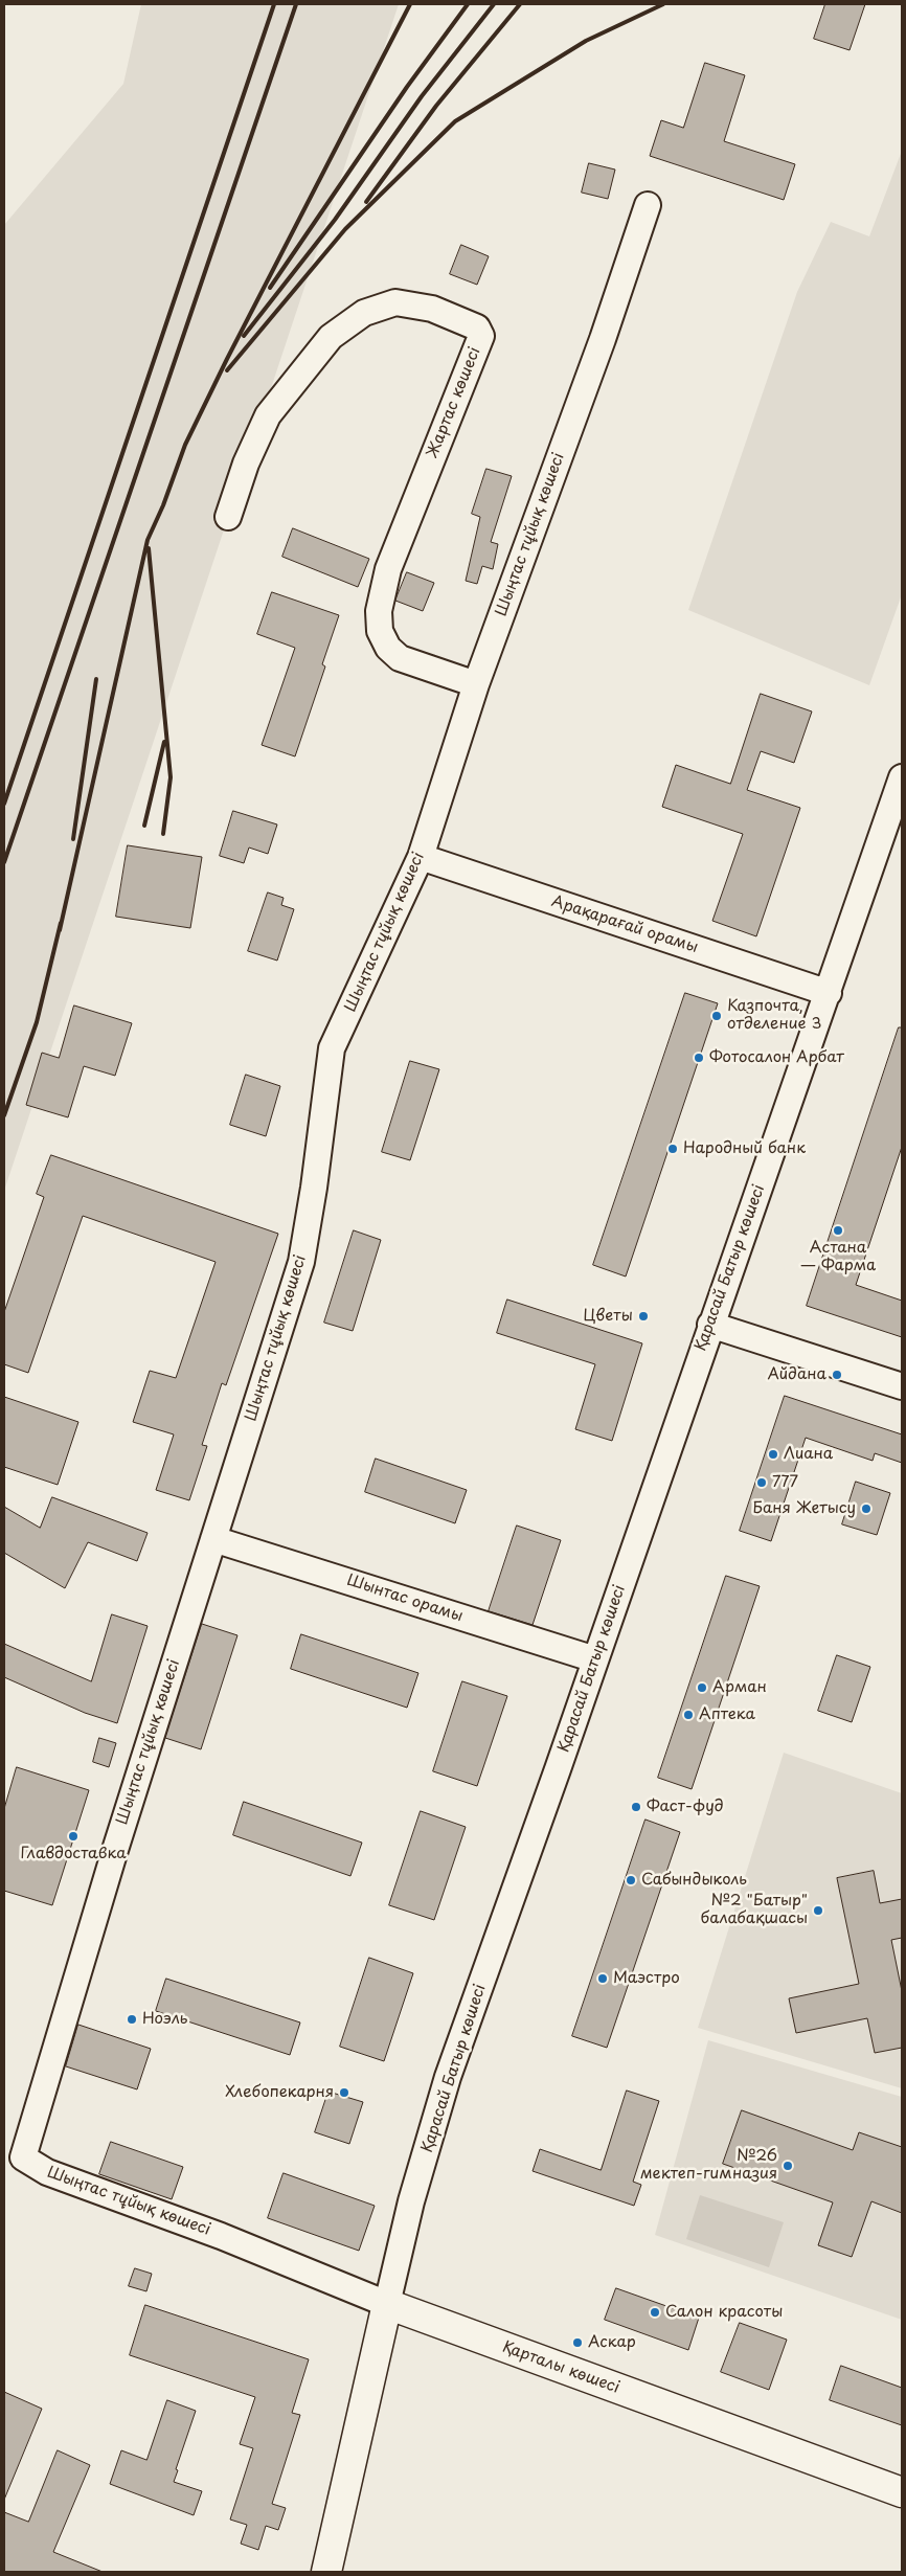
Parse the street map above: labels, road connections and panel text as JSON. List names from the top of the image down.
{
  "streets": {
    "main road": ["Қарасай Батыр көшесі", "Қарталы көшесі"],
    "street": [
      "Жартас көшесі",
      "Шыңтас тұйық көшесі",
      "Арақарағай орамы",
      "Шынтас орамы"
    ]
  },
  "crossings": [
    ["Жартас көшесі", "Шыңтас тұйық көшесі"],
    ["Шыңтас тұйық көшесі", "Арақарағай орамы"],
    ["Шыңтас тұйық көшесі", "Шынтас орамы"],
    ["Шыңтас тұйық көшесі", "Қарталы көшесі"],
    ["Арақарағай орамы", "Қарасай Батыр көшесі"],
    ["Қарасай Батыр көшесі", "Шынтас орамы"],
    ["Қарасай Батыр көшесі", "Қарталы көшесі"]
  ],
  "places": [
    "Казпочта, отделение 3",
    "Фотосалон Арбат",
    "Народный банк",
    "Астана — Фарма",
    "Цветы",
    "Айдана",
    "Лиана",
    "777",
    "Баня Жетысу",
    "Арман",
    "Аптека",
    "Фаст-фуд",
    "Главдоставка",
    "Сабындыколь",
    "№2 \"Батыр\" балабақшасы",
    "Маэстро",
    "Ноэль",
    "Хлебопекарня",
    "№26 мектеп-гимназия",
    "Салон красоты",
    "Аскар"
  ]
}
